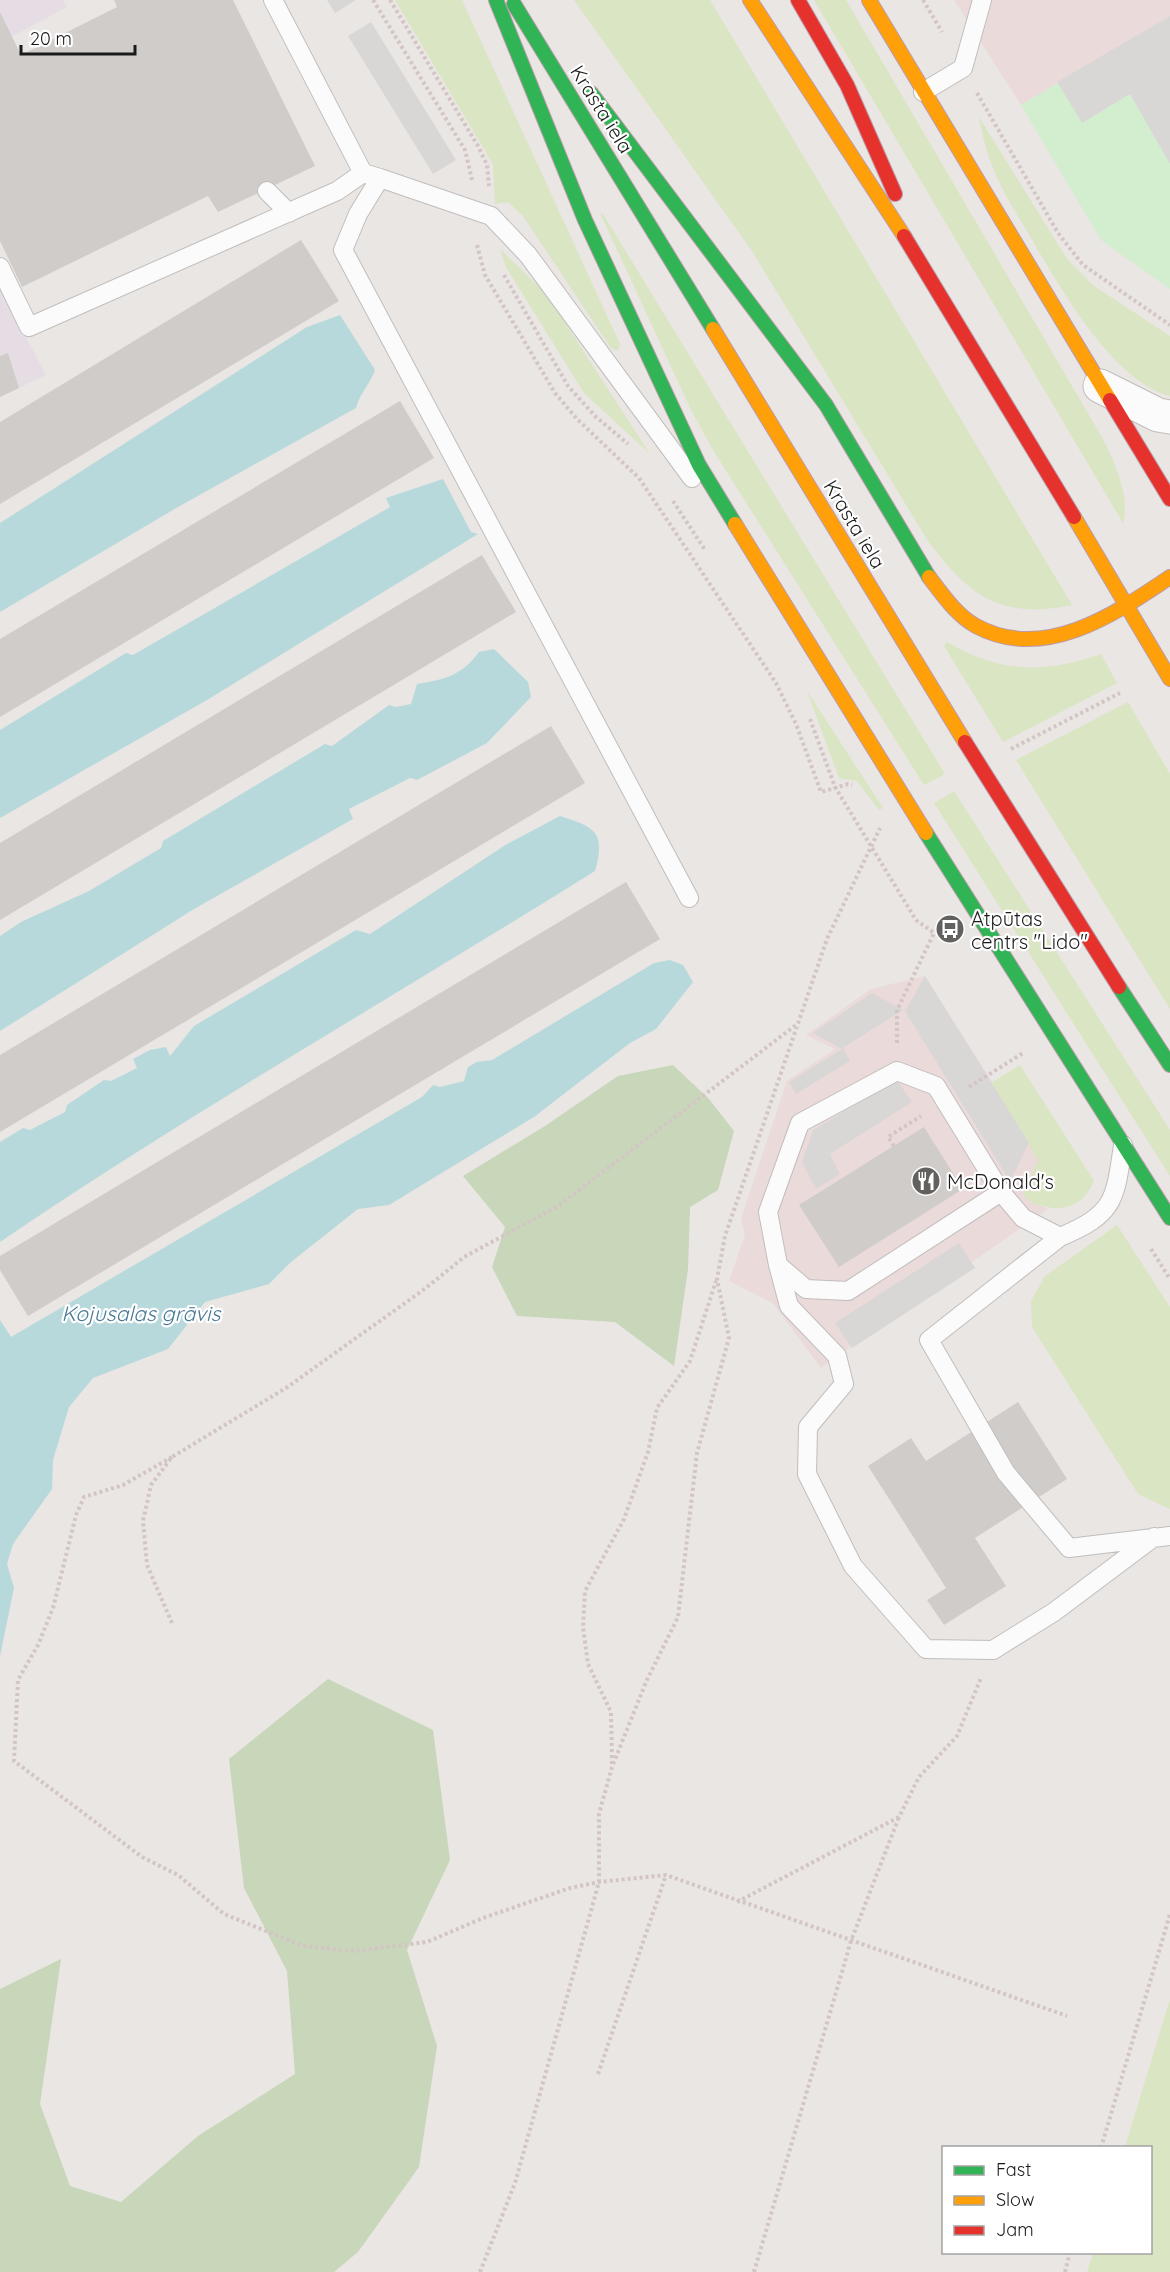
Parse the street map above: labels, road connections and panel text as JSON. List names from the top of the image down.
{
  "streets": {
    "highway": ["Krasta iela"]
  },
  "water": ["Kojusalas grāvis"],
  "places": {
    "bus stop": ["Atpūtas centrs \"Lido\""],
    "restaurant": ["McDonald's"]
  },
  "legend": ["Fast", "Slow", "Jam"],
  "scale_bar": "20 m"
}
